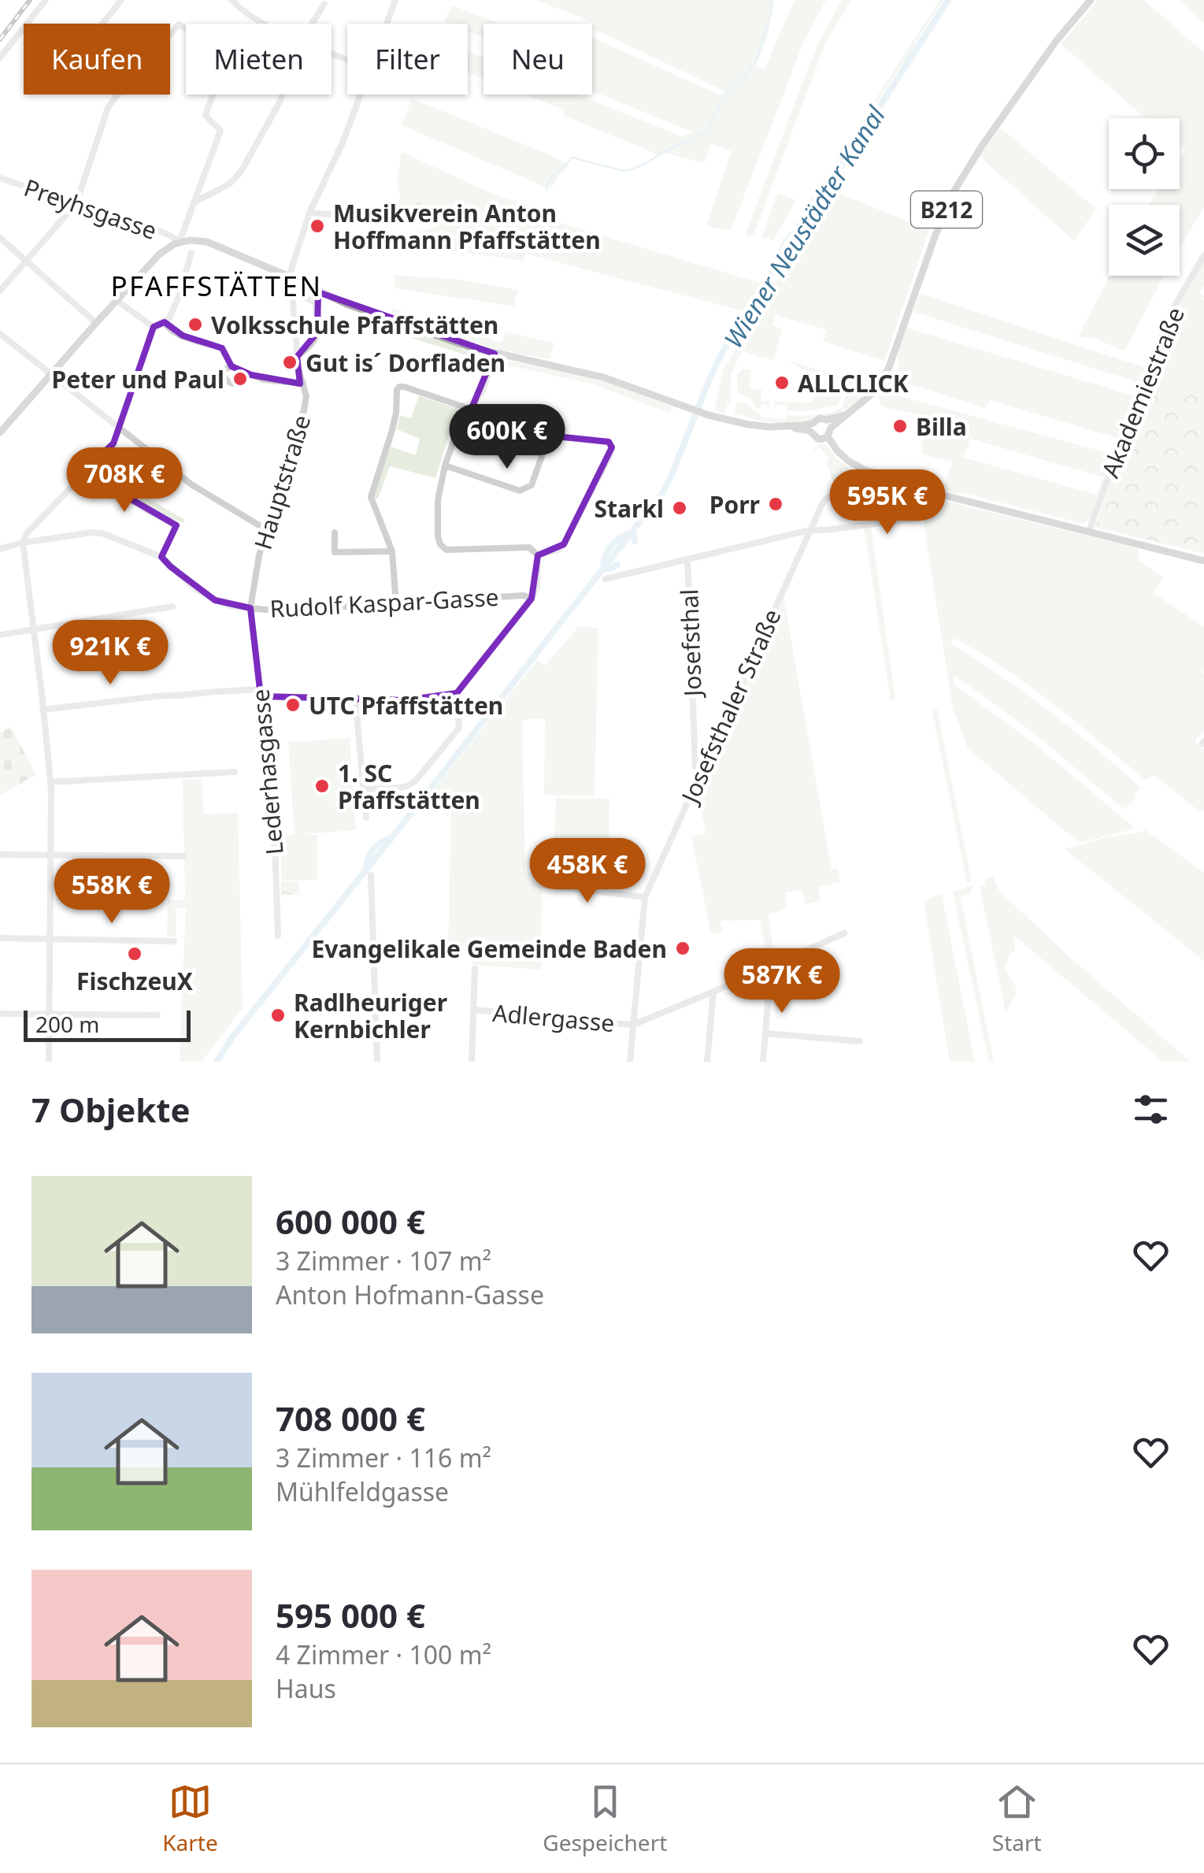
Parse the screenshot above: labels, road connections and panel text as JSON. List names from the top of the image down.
{
  "streets": {
    "main road": ["B212"],
    "street": [
      "Preyhsgasse",
      "Akademiestraße",
      "Hauptstraße",
      "Rudolf Kaspar-Gasse",
      "Josefsthal",
      "Josefsthaler Straße",
      "Lederhasgasse",
      "Adlergasse"
    ]
  },
  "crossings": [
    ["Preyhsgasse", "B212"],
    ["B212", "Hauptstraße"],
    ["Hauptstraße", "Rudolf Kaspar-Gasse"],
    ["Hauptstraße", "Lederhasgasse"],
    ["Rudolf Kaspar-Gasse", "Lederhasgasse"],
    ["Josefsthal", "Josefsthaler Straße"],
    ["Josefsthaler Straße", "Adlergasse"]
  ],
  "districts": ["PFAFFSTÄTTEN"],
  "water": ["Wiener Neustädter Kanal"],
  "places": [
    "Musikverein Anton Hoffmann Pfaffstätten",
    "Volksschule Pfaffstätten",
    "Gut is´ Dorfladen",
    "Peter und Paul",
    "ALLCLICK",
    "Billa",
    "Porr",
    "Starkl",
    "UTC Pfaffstätten",
    "1. SC Pfaffstätten",
    "Evangelikale Gemeinde Baden",
    "FischzeuX",
    "Radlheuriger Kernbichler"
  ],
  "scale_bar": "200 m",
  "page": {
    "chip": [
      "Kaufen",
      "Mieten",
      "Filter",
      "Neu"
    ],
    "price": [
      "600K €",
      "708K €",
      "595K €",
      "921K €",
      "458K €",
      "558K €",
      "587K €"
    ],
    "scale": "200 m",
    "heading": "7 Objekte",
    "list": [
      {
        "name": "600 000 €",
        "note": "3 Zimmer · 107 m² · Anton Hofmann-Gasse"
      },
      {
        "name": "708 000 €",
        "note": "3 Zimmer · 116 m² · Mühlfeldgasse"
      },
      {
        "name": "595 000 €",
        "note": "4 Zimmer · 100 m² · Haus"
      }
    ],
    "tabs": ["Karte", "Gespeichert", "Start"]
  }
}
